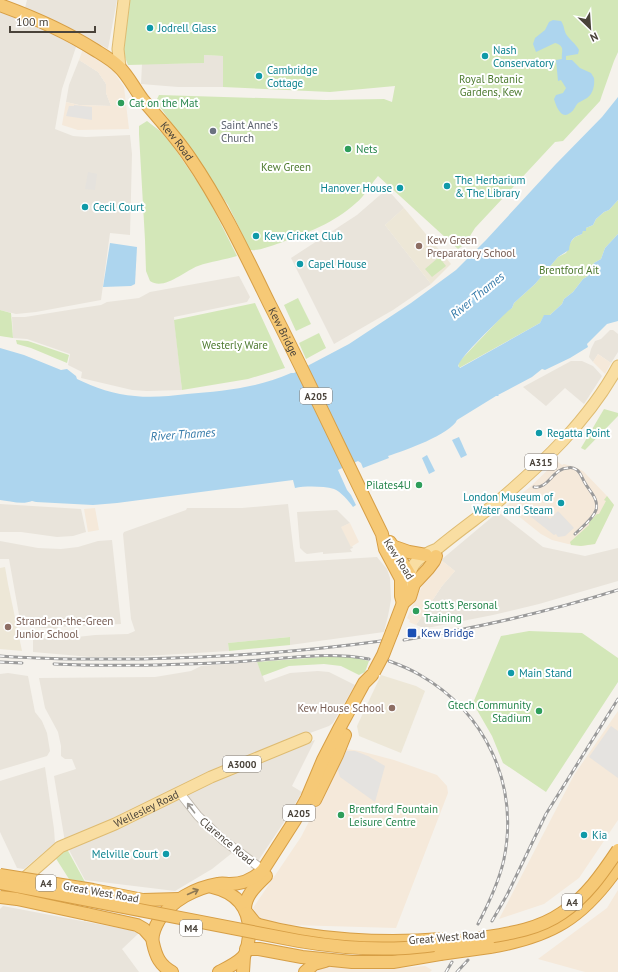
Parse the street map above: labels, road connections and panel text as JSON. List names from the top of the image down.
{
  "streets": {
    "highway": [
      "Kew Road",
      "Kew Bridge",
      "A205",
      "A315",
      "A4",
      "Great West Road",
      "M4"
    ],
    "main road": ["A3000", "Wellesley Road"],
    "street": ["Clarence Road"]
  },
  "crossings": [
    ["Kew Road", "Kew Bridge"],
    ["Kew Road", "A205"],
    ["Kew Road", "A315"],
    ["A205", "A315"],
    ["A205", "Clarence Road"],
    ["A205", "Great West Road"],
    ["Wellesley Road", "Clarence Road"]
  ],
  "one_way": ["Clarence Road"],
  "water": ["River Thames"],
  "parks": [
    "Royal Botanic Gardens, Kew",
    "Kew Green",
    "Brentford Ait",
    "Westerly Ware"
  ],
  "places": {
    "other": [
      "Jodrell Glass",
      "Nash Conservatory",
      "Cambridge Cottage",
      "Cat on the Mat",
      "Saint Anne's Church",
      "Nets",
      "The Herbarium & The Library",
      "Hanover House",
      "Cecil Court",
      "Kew Cricket Club",
      "Kew Green Preparatory School",
      "Capel House",
      "Regatta Point",
      "Pilates4U",
      "London Museum of Water and Steam",
      "Scott's Personal Training",
      "Strand-on-the-Green Junior School",
      "Main Stand",
      "Kew House School",
      "Gtech Community Stadium",
      "Brentford Fountain Leisure Centre",
      "Kia",
      "Melville Court"
    ],
    "transit": ["Kew Bridge"]
  },
  "scale_bar": "100 m",
  "north": "bottom right"
}
